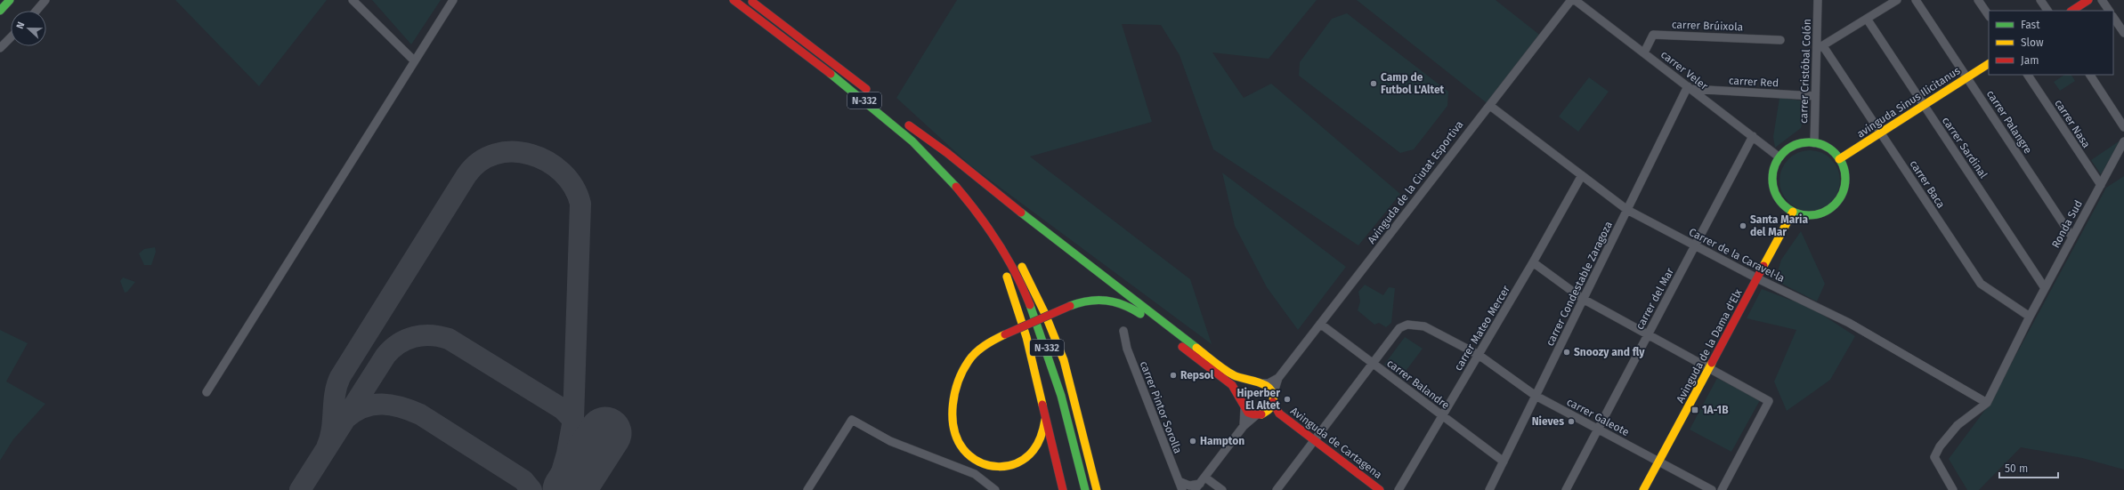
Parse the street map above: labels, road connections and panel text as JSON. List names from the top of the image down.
{
  "streets": {
    "main road": [
      "N-332",
      "avinguda Sinus Ilicitanus",
      "Avinguda de la Dama d'Elx",
      "Avinguda de Cartagena"
    ],
    "street": [
      "carrer Brúixola",
      "carrer Veler",
      "carrer Cristóbal Colón",
      "carrer Red",
      "carrer Palangre",
      "carrer Nasa",
      "carrer Sardinal",
      "Avinguda de la Ciutat Esportiva",
      "carrer Baca",
      "Ronda Sud",
      "Carrer de la Caravel·la",
      "carrer Condestable Zaragoza",
      "carrer del Mar",
      "carrer Mateo Mercer",
      "carrer Balandre",
      "carrer Pintor Sorolla",
      "carrer Galeote"
    ]
  },
  "crossings": [
    ["carrer Brúixola", "carrer Veler"],
    ["carrer Veler", "carrer Cristóbal Colón"],
    ["carrer Veler", "carrer Red"],
    ["carrer Veler", "avinguda Sinus Ilicitanus"],
    ["carrer Veler", "carrer Condestable Zaragoza"],
    ["carrer Veler", "carrer del Mar"],
    ["carrer Veler", "Avinguda de la Dama d'Elx"],
    ["carrer Cristóbal Colón", "carrer Red"],
    ["carrer Cristóbal Colón", "avinguda Sinus Ilicitanus"],
    ["carrer Cristóbal Colón", "carrer Baca"],
    ["carrer Cristóbal Colón", "Avinguda de la Dama d'Elx"],
    ["carrer Red", "carrer Condestable Zaragoza"],
    ["avinguda Sinus Ilicitanus", "carrer Palangre"],
    ["avinguda Sinus Ilicitanus", "carrer Sardinal"],
    ["avinguda Sinus Ilicitanus", "carrer Baca"],
    ["avinguda Sinus Ilicitanus", "Avinguda de la Dama d'Elx"],
    ["carrer Palangre", "Ronda Sud"],
    ["carrer Nasa", "Ronda Sud"],
    ["carrer Sardinal", "Ronda Sud"],
    ["Avinguda de la Ciutat Esportiva", "Carrer de la Caravel·la"],
    ["Avinguda de la Ciutat Esportiva", "carrer Balandre"],
    ["carrer Baca", "Ronda Sud"],
    ["Ronda Sud", "Carrer de la Caravel·la"],
    ["Carrer de la Caravel·la", "carrer Condestable Zaragoza"],
    ["Carrer de la Caravel·la", "carrer del Mar"],
    ["Carrer de la Caravel·la", "carrer Mateo Mercer"],
    ["Carrer de la Caravel·la", "Avinguda de la Dama d'Elx"],
    ["carrer Condestable Zaragoza", "carrer Balandre"],
    ["carrer Condestable Zaragoza", "carrer Galeote"],
    ["carrer del Mar", "carrer Galeote"],
    ["carrer Mateo Mercer", "carrer Balandre"],
    ["carrer Mateo Mercer", "carrer Galeote"],
    ["Avinguda de la Dama d'Elx", "carrer Galeote"],
    ["carrer Balandre", "carrer Galeote"]
  ],
  "places": {
    "other": [
      "Camp de Futbol L'Altet",
      "Santa Maria del Mar",
      "Snoozy and fly",
      "Repsol",
      "Hiperber El Altet",
      "Nieves",
      "Hampton"
    ],
    "transit": ["1A-1B"]
  },
  "legend": ["Fast", "Slow", "Jam"],
  "scale_bar": "50 m",
  "north": "left"
}
